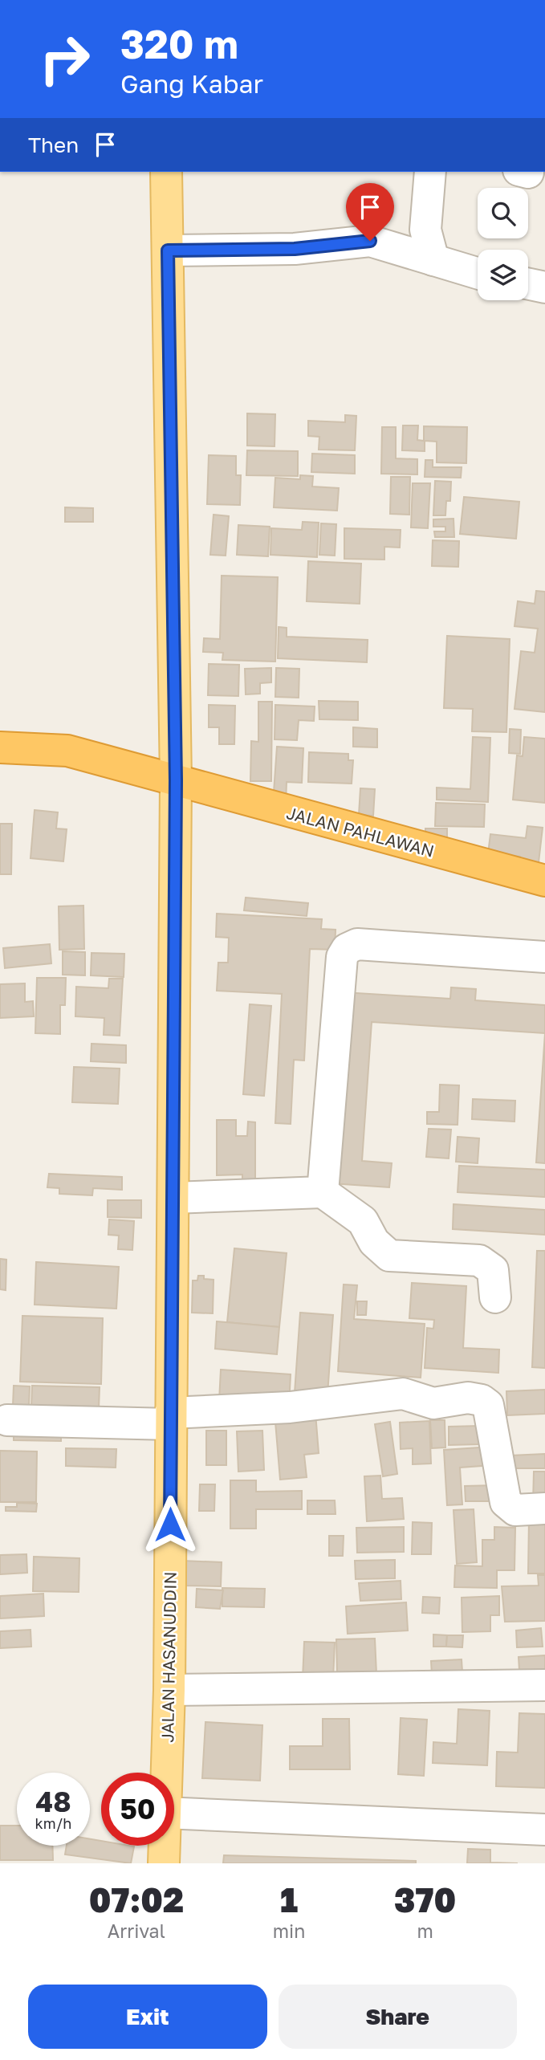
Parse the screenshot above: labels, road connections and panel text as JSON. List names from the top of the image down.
{
  "streets": {
    "highway": ["JALAN PAHLAWAN"],
    "main road": ["JALAN HASANUDDIN"]
  },
  "crossings": [
    ["JALAN PAHLAWAN", "JALAN HASANUDDIN"]
  ],
  "page": {
    "turn": ["320 m", "Gang Kabar"],
    "then": "Then",
    "speed": "48 km/h",
    "limit": "50",
    "eta": [
      "07:02",
      "Arrival",
      "1",
      "min",
      "370",
      "m"
    ],
    "buttons": ["Exit", "Share"]
  }
}
